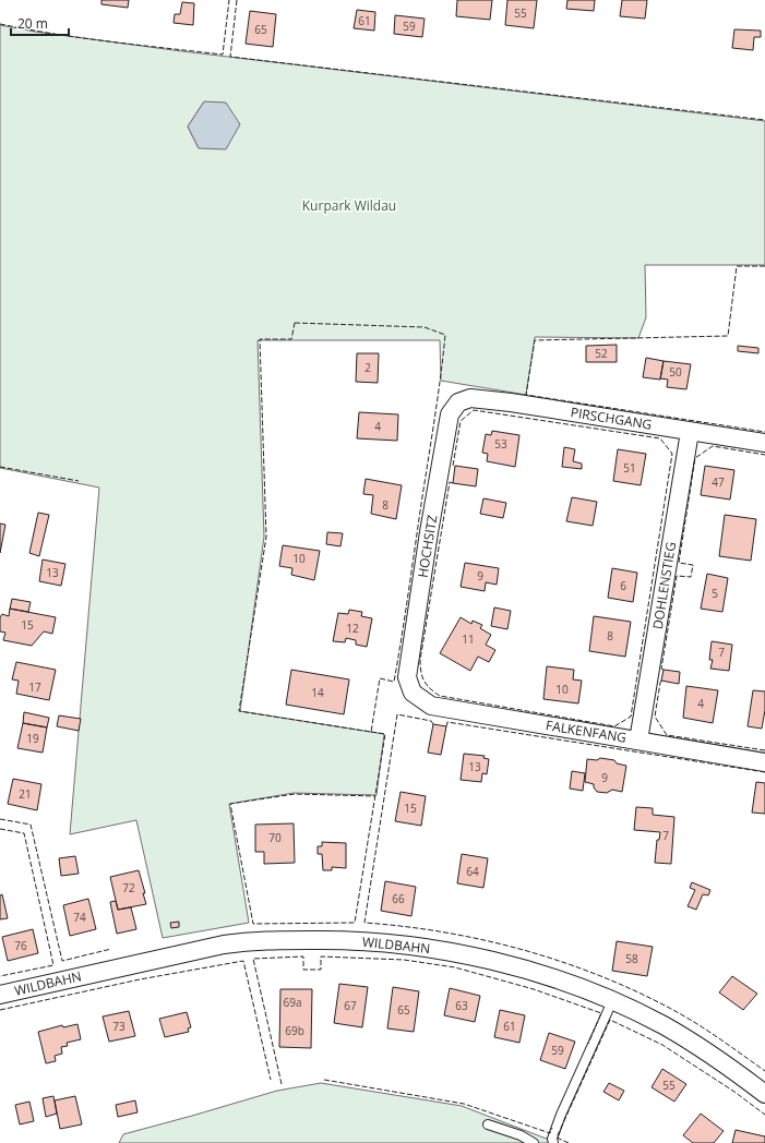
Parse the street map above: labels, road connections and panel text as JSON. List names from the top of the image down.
{
  "streets": {
    "street": [
      "PIRSCHGANG",
      "HOCHSITZ",
      "DOHLENSTIEG",
      "FALKENFANG",
      "WILDBAHN"
    ]
  },
  "crossings": [
    ["PIRSCHGANG", "HOCHSITZ"],
    ["PIRSCHGANG", "DOHLENSTIEG"],
    ["HOCHSITZ", "FALKENFANG"],
    ["DOHLENSTIEG", "FALKENFANG"]
  ],
  "parks": ["Kurpark Wildau"],
  "house_numbers": [
    "55",
    "61",
    "59",
    "65",
    "52",
    "2",
    "50",
    "4",
    "53",
    "51",
    "47",
    "8",
    "10",
    "13",
    "9",
    "6",
    "5",
    "15",
    "12",
    "8",
    "11",
    "7",
    "17",
    "10",
    "14",
    "4",
    "19",
    "13",
    "9",
    "21",
    "15",
    "7",
    "70",
    "64",
    "72",
    "66",
    "74",
    "76",
    "58",
    "69a",
    "67",
    "63",
    "65",
    "73",
    "61",
    "69b",
    "59",
    "55"
  ],
  "scale_bar": "20 m"
}
